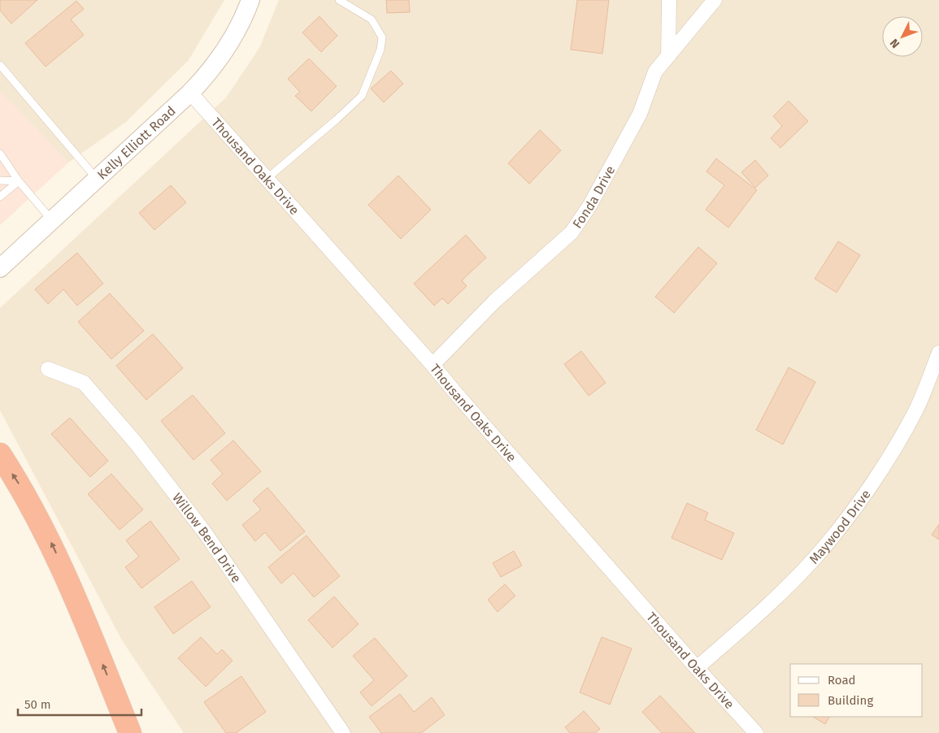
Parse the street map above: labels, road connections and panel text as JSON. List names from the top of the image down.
{
  "streets": {
    "street": [
      "Kelly Elliott Road",
      "Thousand Oaks Drive",
      "Fonda Drive",
      "Maywood Drive",
      "Willow Bend Drive"
    ]
  },
  "crossings": [
    ["Kelly Elliott Road", "Thousand Oaks Drive"],
    ["Thousand Oaks Drive", "Fonda Drive"],
    ["Thousand Oaks Drive", "Maywood Drive"]
  ],
  "legend": ["Road", "Building"],
  "scale_bar": "50 m",
  "north": "bottom left"
}
